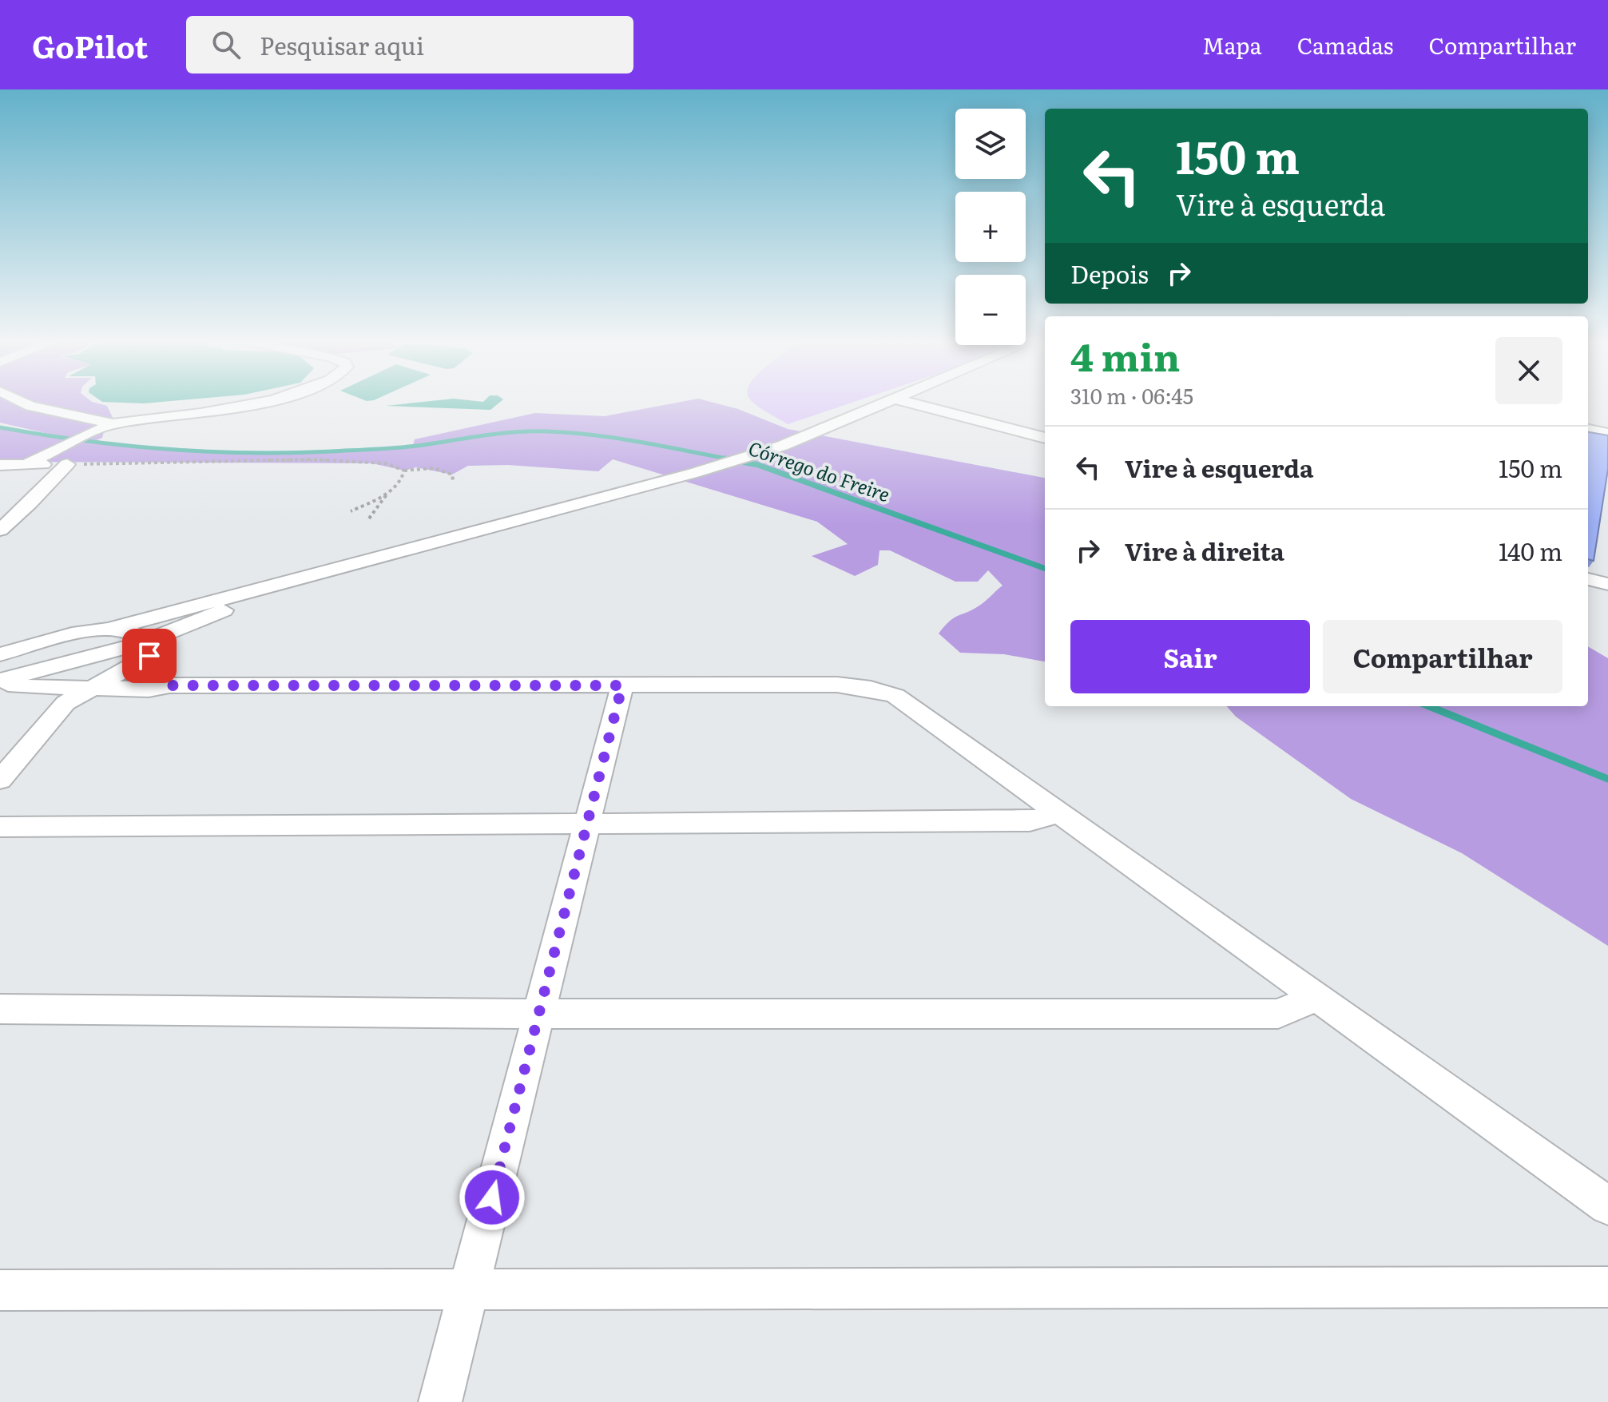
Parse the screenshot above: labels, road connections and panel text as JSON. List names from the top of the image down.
{
  "water": ["Córrego do Freire"],
  "page": {
    "header": "GoPilot",
    "search": "Pesquisar aqui",
    "nav": ["Mapa", "Camadas", "Compartilhar"],
    "map_buttons": ["+", "−"],
    "turn": ["150 m", "Vire à esquerda"],
    "then": "Depois",
    "heading": ["4 min", "310 m · 06:45"],
    "list": [
      {
        "name": "Vire à esquerda",
        "value": "150 m"
      },
      {
        "name": "Vire à direita",
        "value": "140 m"
      }
    ],
    "buttons": ["Sair", "Compartilhar"]
  }
}
